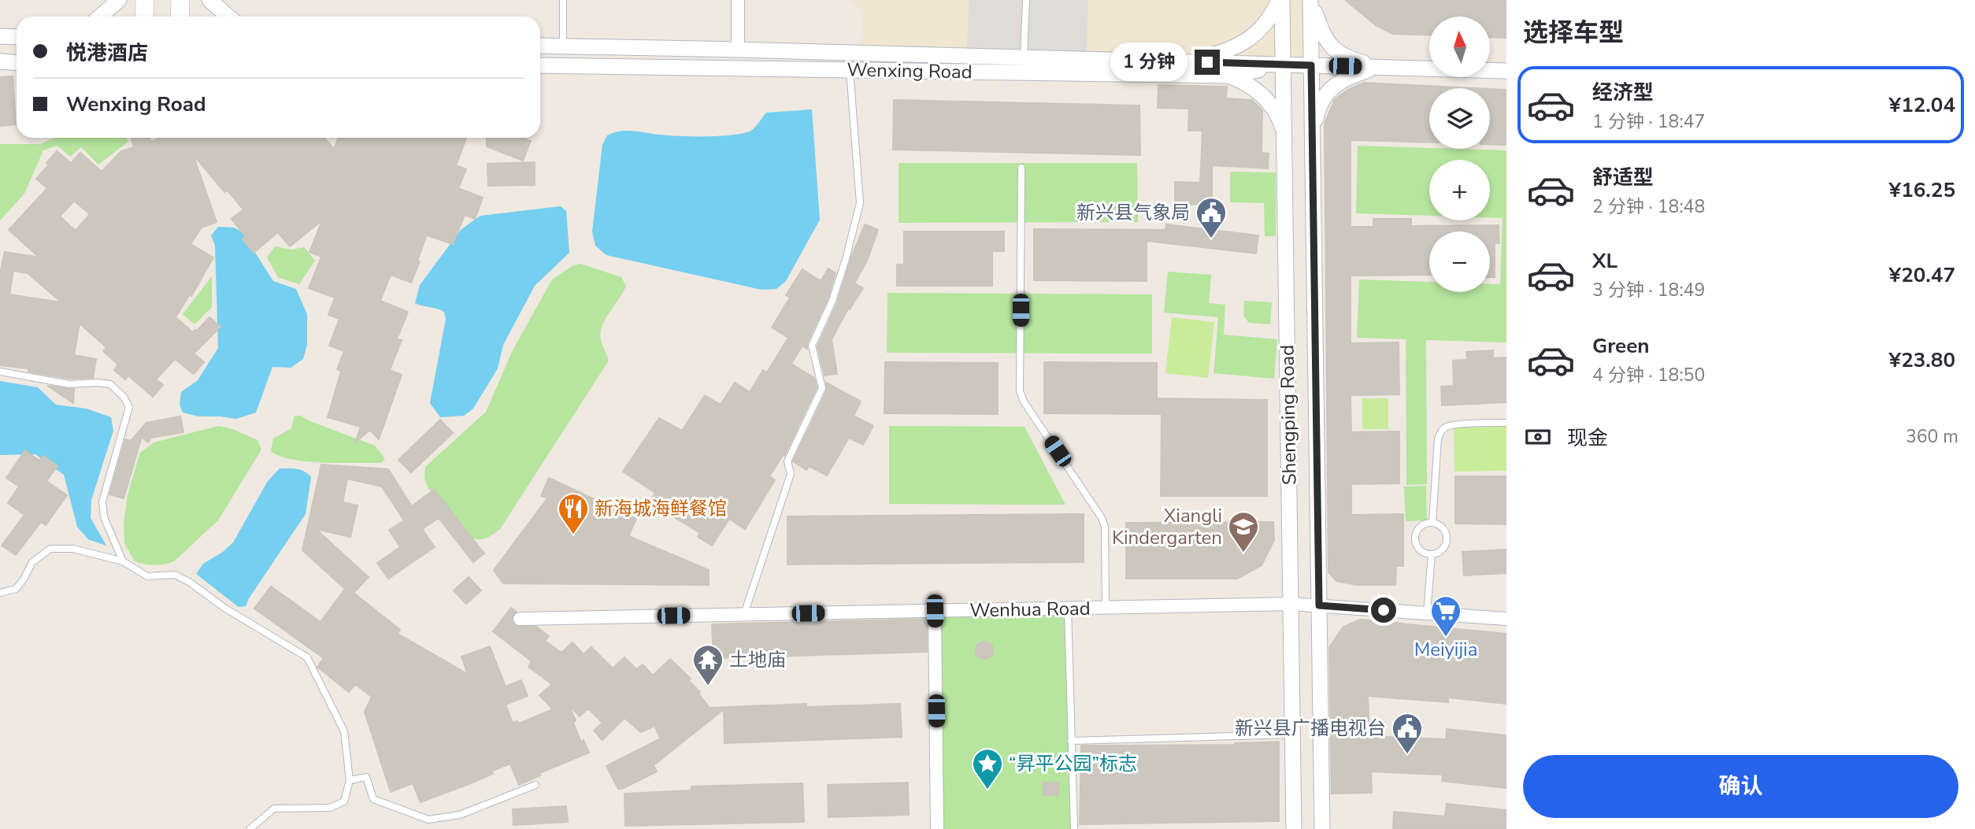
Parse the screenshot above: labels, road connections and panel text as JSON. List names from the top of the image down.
{
  "streets": {
    "street": ["Wenxing Road", "Shengping Road", "Wenhua Road"]
  },
  "crossings": [
    ["Wenxing Road", "Shengping Road"],
    ["Shengping Road", "Wenhua Road"]
  ],
  "places": {
    "public building": ["新兴县气象局", "新兴县广播电视台"],
    "restaurant": ["新海城海鲜餐馆"],
    "school or university": ["Xiangli Kindergarten"],
    "supermarket": ["Meiyijia"],
    "temple": ["土地庙"],
    "place": ["“昇平公园”标志"]
  },
  "north": "top",
  "page": {
    "heading": "选择车型",
    "map_buttons": ["+", "−"],
    "banner": ["悦港酒店", "Wenxing Road"],
    "bubble": "1 分钟",
    "list": [
      {
        "name": "经济型",
        "note": "1 分钟 · 18:47",
        "value": "¥12.04"
      },
      {
        "name": "舒适型",
        "note": "2 分钟 · 18:48",
        "value": "¥16.25"
      },
      {
        "name": "XL",
        "note": "3 分钟 · 18:49",
        "value": "¥20.47"
      },
      {
        "name": "Green",
        "note": "4 分钟 · 18:50",
        "value": "¥23.80"
      }
    ],
    "pay": ["现金", "360 m"],
    "buttons": "确认"
  }
}
